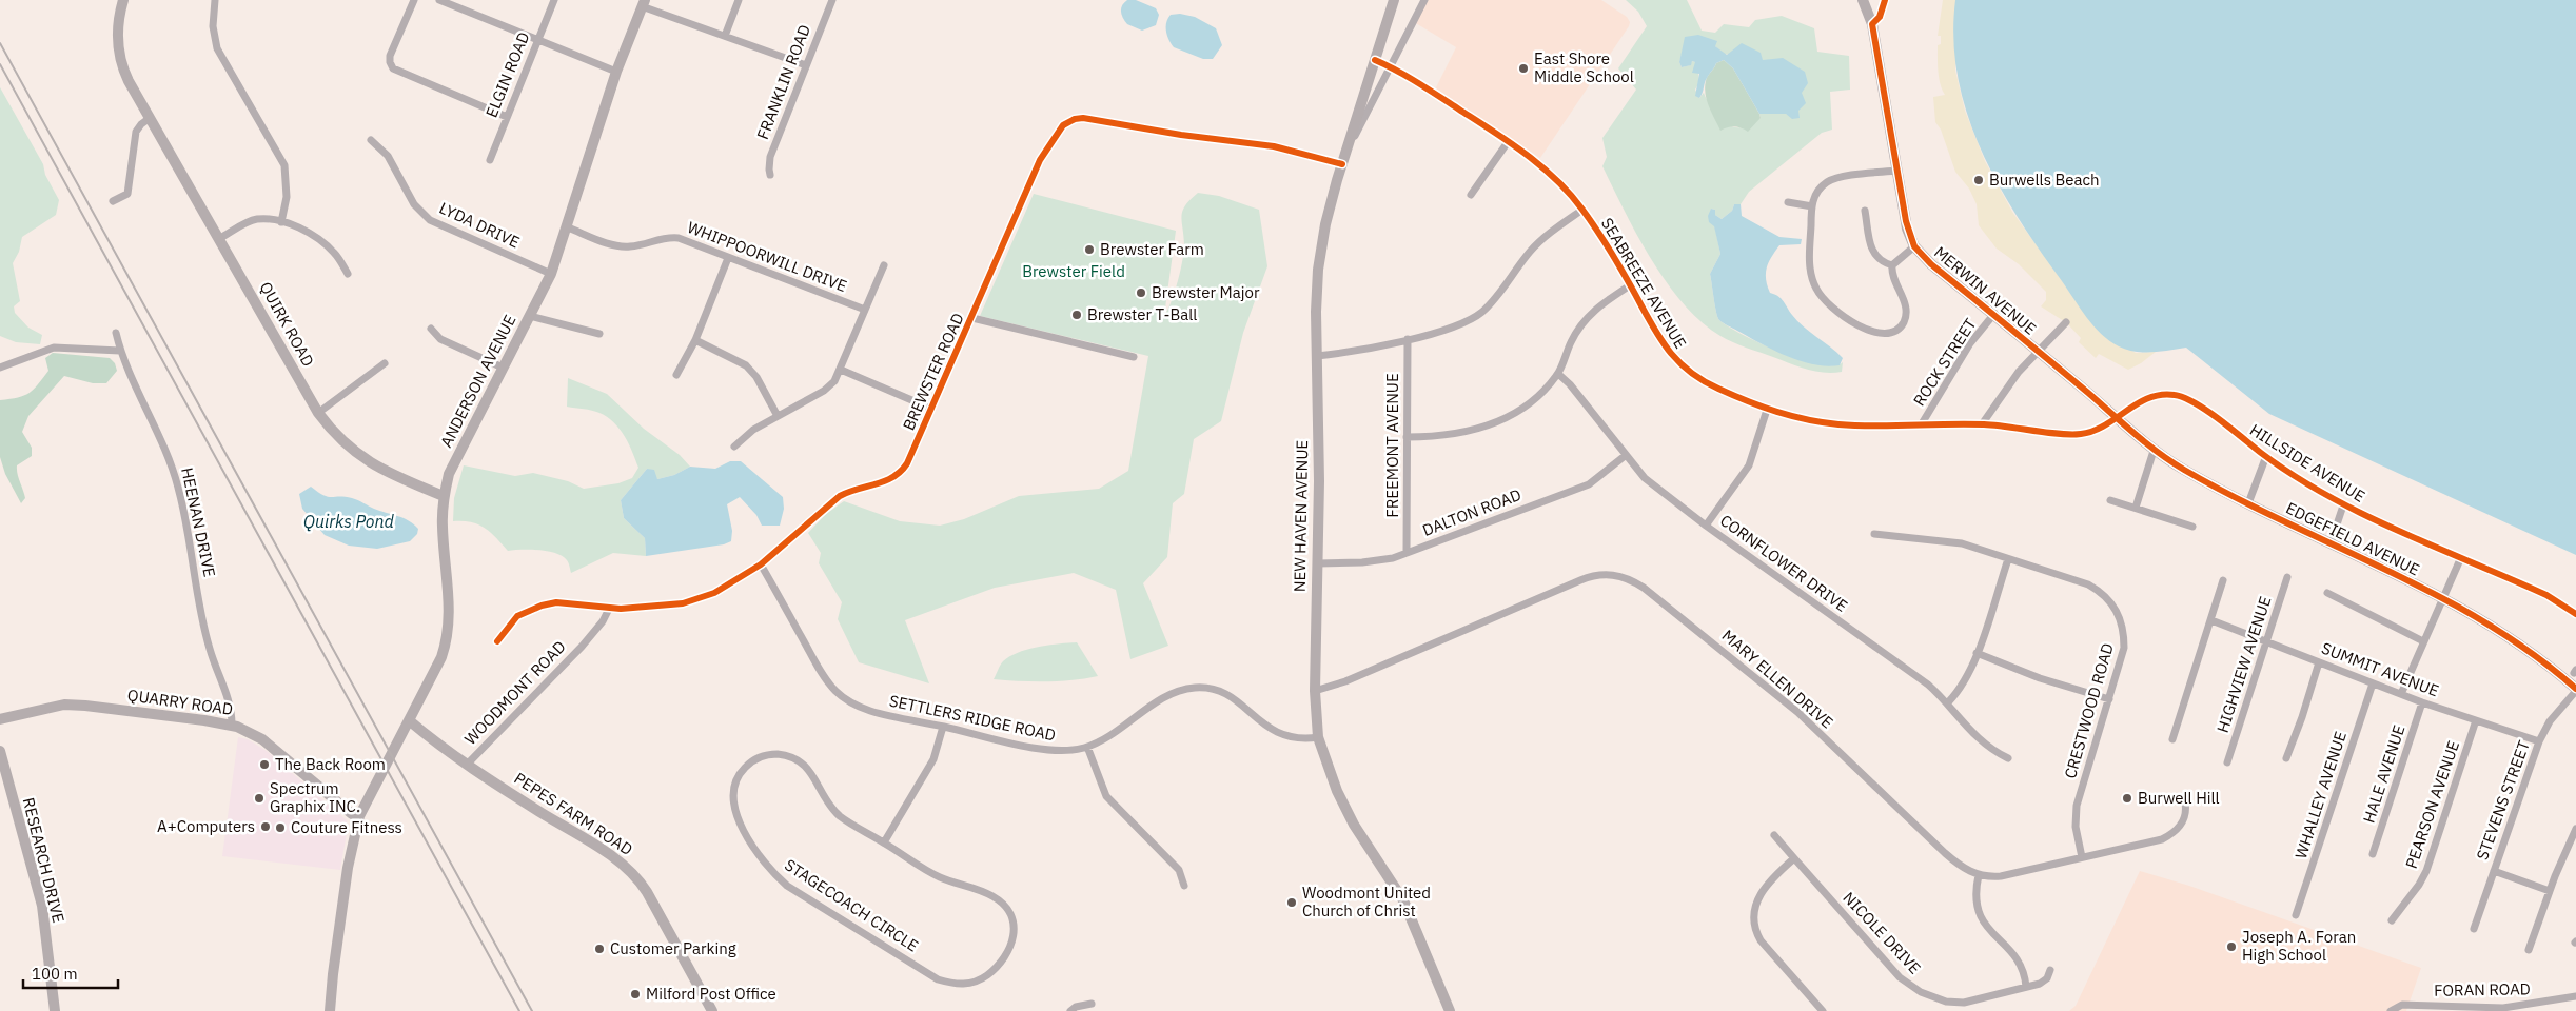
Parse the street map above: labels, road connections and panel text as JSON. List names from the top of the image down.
{
  "streets": {
    "main road": [
      "MERWIN AVENUE",
      "QUIRK ROAD",
      "ANDERSON AVENUE",
      "NEW HAVEN AVENUE",
      "EDGEFIELD AVENUE",
      "WOODMONT ROAD",
      "QUARRY ROAD",
      "PEPES FARM ROAD",
      "RESEARCH DRIVE"
    ],
    "street": [
      "ELGIN ROAD",
      "FRANKLIN ROAD",
      "LYDA DRIVE",
      "WHIPPOORWILL DRIVE",
      "SEABREEZE AVENUE",
      "ROCK STREET",
      "BREWSTER ROAD",
      "FREEMONT AVENUE",
      "HILLSIDE AVENUE",
      "DALTON ROAD",
      "HEENAN DRIVE",
      "CORNFLOWER DRIVE",
      "HIGHVIEW AVENUE",
      "SUMMIT AVENUE",
      "MARY ELLEN DRIVE",
      "CRESTWOOD ROAD",
      "SETTLERS RIDGE ROAD",
      "HALE AVENUE",
      "WHALLEY AVENUE",
      "STEVENS STREET",
      "PEARSON AVENUE",
      "STAGECOACH CIRCLE",
      "NICOLE DRIVE",
      "FORAN ROAD"
    ]
  },
  "crossings": [
    ["LYDA DRIVE", "ANDERSON AVENUE"],
    ["WHIPPOORWILL DRIVE", "ANDERSON AVENUE"],
    ["SEABREEZE AVENUE", "MERWIN AVENUE"],
    ["SEABREEZE AVENUE", "ROCK STREET"],
    ["SEABREEZE AVENUE", "HILLSIDE AVENUE"],
    ["SEABREEZE AVENUE", "NEW HAVEN AVENUE"],
    ["SEABREEZE AVENUE", "EDGEFIELD AVENUE"],
    ["MERWIN AVENUE", "ROCK STREET"],
    ["MERWIN AVENUE", "HILLSIDE AVENUE"],
    ["MERWIN AVENUE", "EDGEFIELD AVENUE"],
    ["QUIRK ROAD", "ANDERSON AVENUE"],
    ["BREWSTER ROAD", "NEW HAVEN AVENUE"],
    ["BREWSTER ROAD", "WOODMONT ROAD"],
    ["BREWSTER ROAD", "SETTLERS RIDGE ROAD"],
    ["ANDERSON AVENUE", "WOODMONT ROAD"],
    ["ANDERSON AVENUE", "QUARRY ROAD"],
    ["FREEMONT AVENUE", "DALTON ROAD"],
    ["HILLSIDE AVENUE", "EDGEFIELD AVENUE"],
    ["DALTON ROAD", "NEW HAVEN AVENUE"],
    ["DALTON ROAD", "CORNFLOWER DRIVE"],
    ["NEW HAVEN AVENUE", "MARY ELLEN DRIVE"],
    ["NEW HAVEN AVENUE", "SETTLERS RIDGE ROAD"],
    ["HEENAN DRIVE", "QUARRY ROAD"],
    ["EDGEFIELD AVENUE", "STEVENS STREET"],
    ["HIGHVIEW AVENUE", "SUMMIT AVENUE"],
    ["SUMMIT AVENUE", "HALE AVENUE"],
    ["SUMMIT AVENUE", "WHALLEY AVENUE"],
    ["SUMMIT AVENUE", "STEVENS STREET"],
    ["SUMMIT AVENUE", "PEARSON AVENUE"],
    ["WOODMONT ROAD", "PEPES FARM ROAD"]
  ],
  "water": ["Quirks Pond"],
  "parks": ["Brewster Field"],
  "places": [
    "East Shore Middle School",
    "Burwells Beach",
    "Brewster Farm",
    "Brewster Major",
    "Brewster T-Ball",
    "The Back Room",
    "Spectrum Graphix INC.",
    "Burwell Hill",
    "A+Computers",
    "Couture Fitness",
    "Woodmont United Church of Christ",
    "Joseph A. Foran High School",
    "Customer Parking",
    "Milford Post Office"
  ],
  "scale_bar": "100 m"
}
